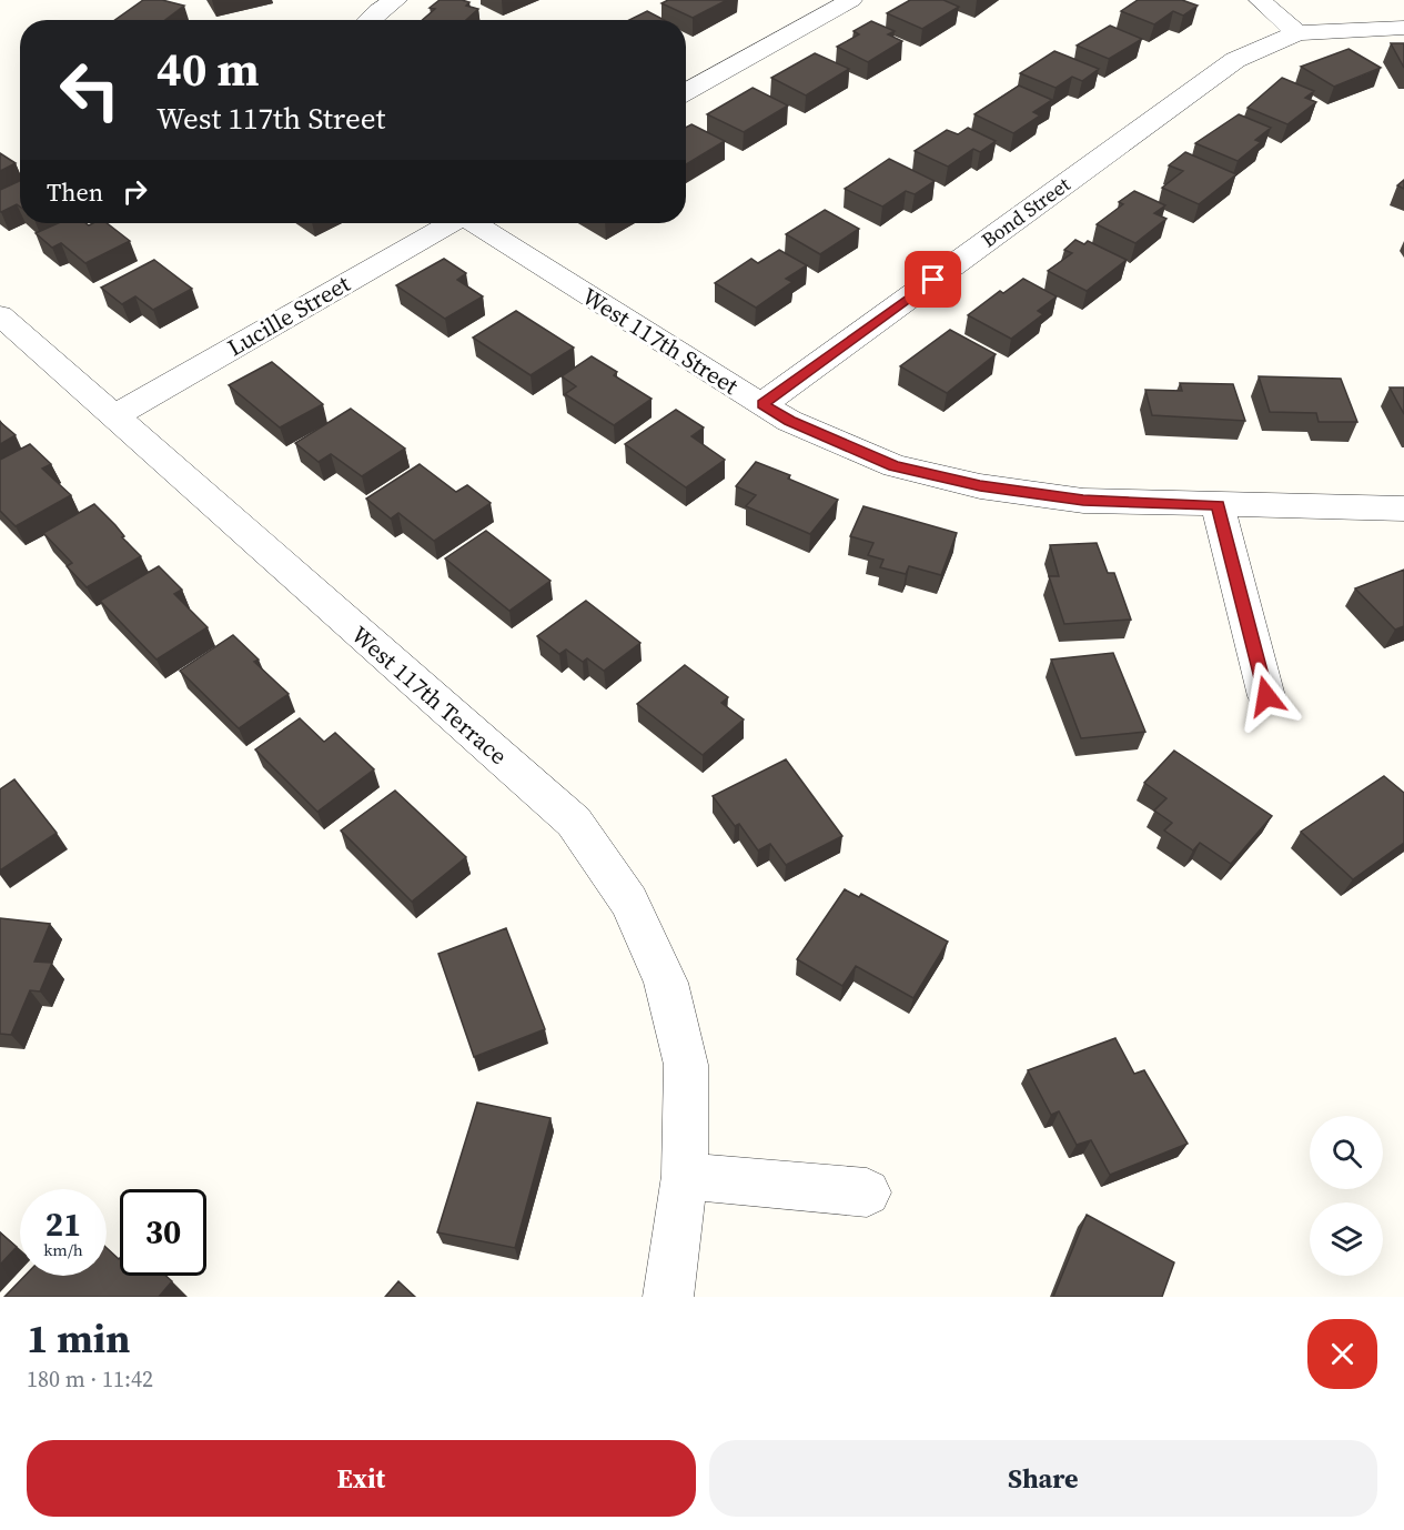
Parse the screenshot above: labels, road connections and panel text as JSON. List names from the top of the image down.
{
  "streets": {
    "street": [
      "Bond Street",
      "Lucille Street",
      "West 117th Street",
      "West 117th Terrace"
    ]
  },
  "crossings": [
    ["Bond Street", "West 117th Street"],
    ["Lucille Street", "West 117th Terrace"]
  ],
  "page": {
    "turn": ["40 m", "West 117th Street"],
    "then": "Then",
    "speed": "21 km/h",
    "limit": "30",
    "heading": ["1 min", "180 m · 11:42"],
    "buttons": ["Exit", "Share"]
  }
}
